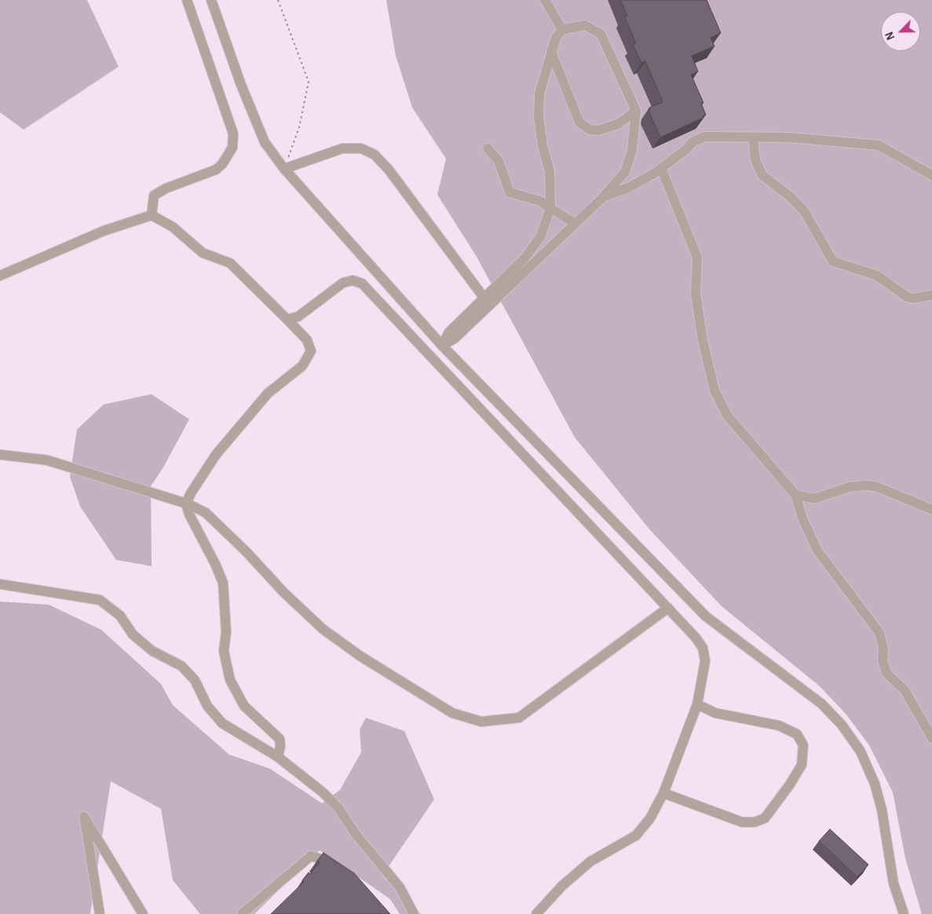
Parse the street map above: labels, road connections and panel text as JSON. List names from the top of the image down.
{
  "north": "bottom left"
}
